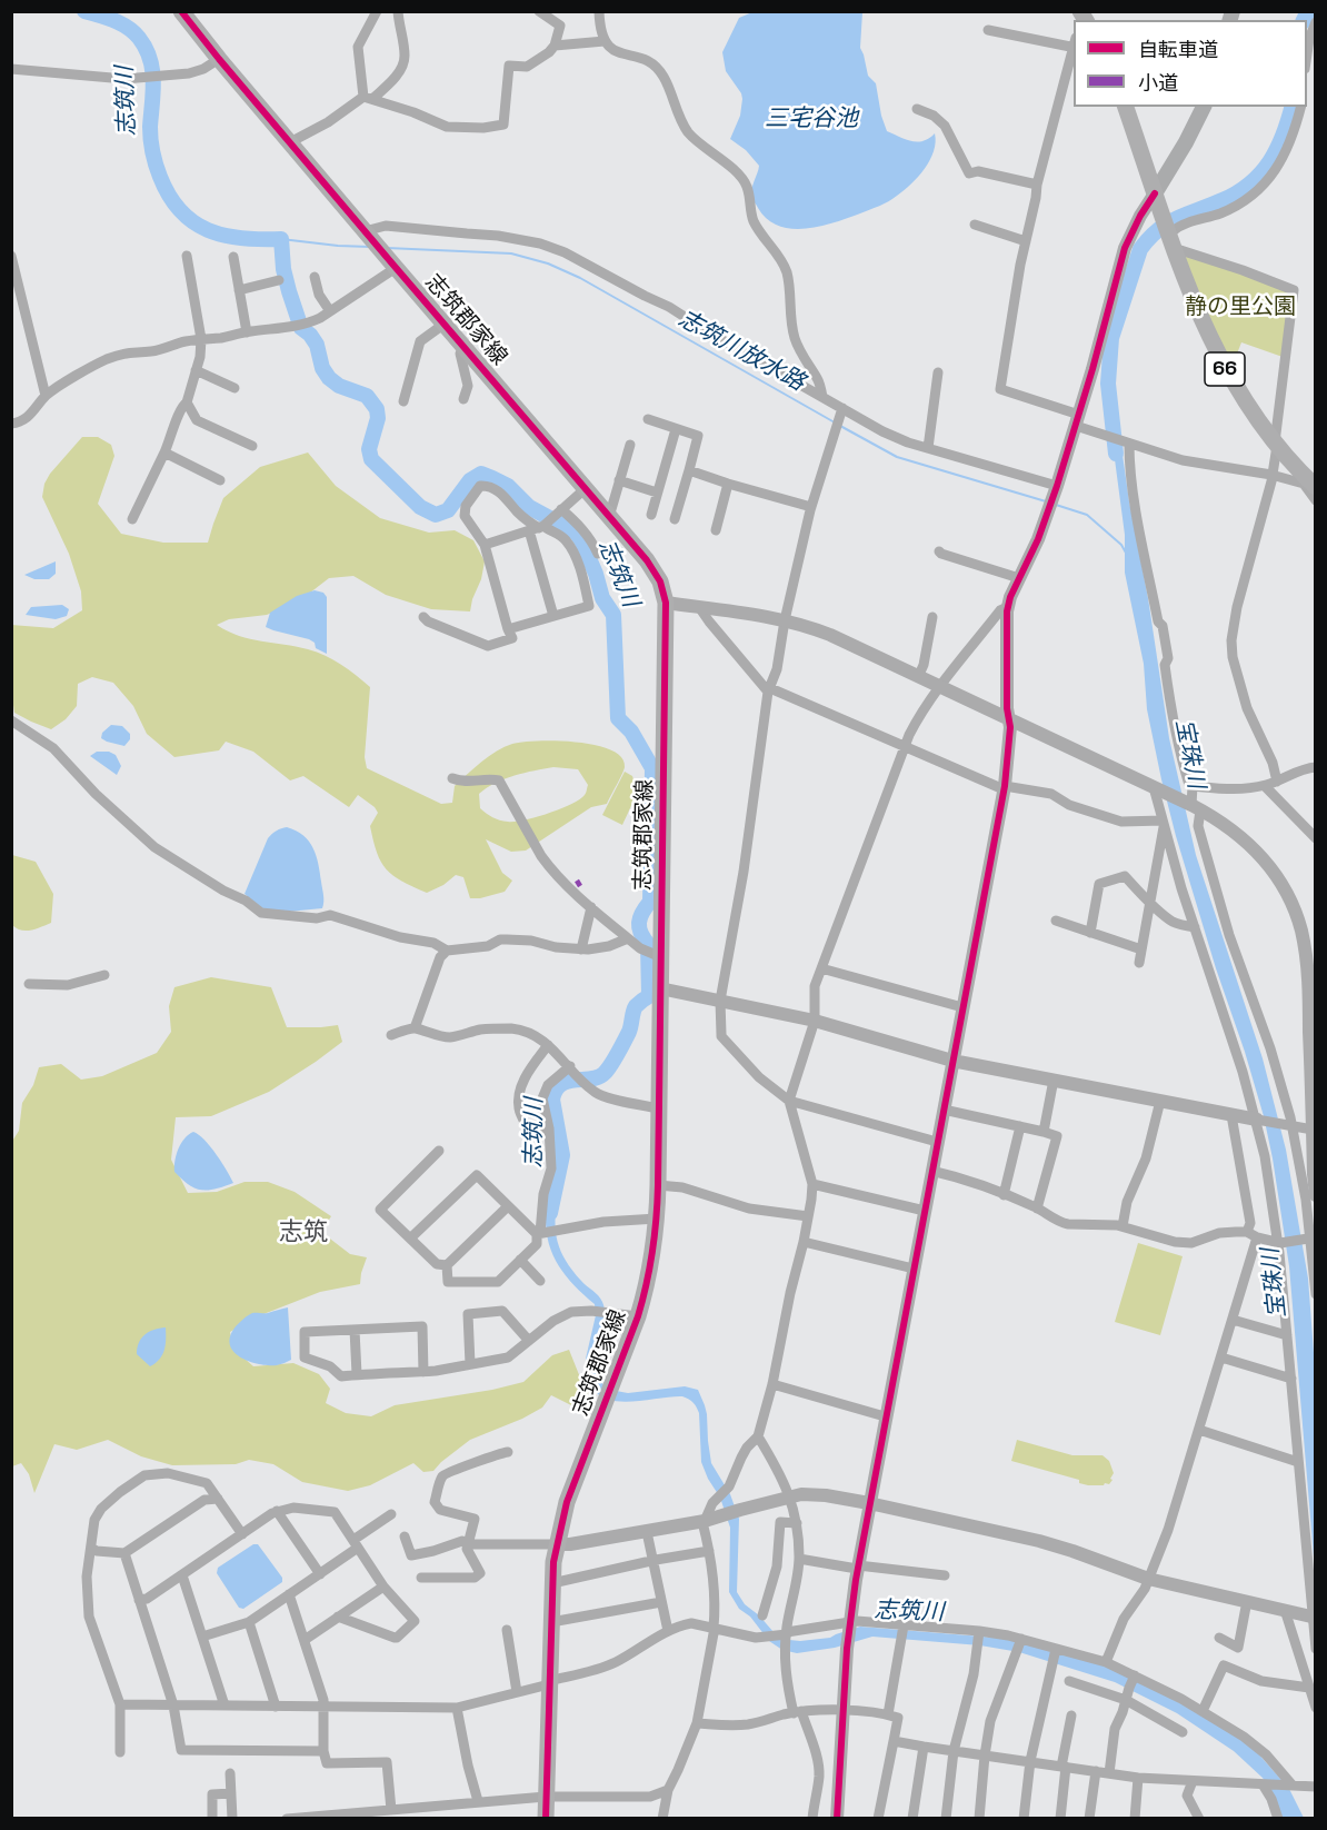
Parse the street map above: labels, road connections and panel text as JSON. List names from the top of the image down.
{
  "streets": {
    "main road": ["志筑郡家線", "66"]
  },
  "districts": ["志筑"],
  "water": [
    "志筑川",
    "三宅谷池",
    "志筑川放水路",
    "宝珠川"
  ],
  "parks": ["静の里公園"],
  "legend": ["自転車道", "小道"]
}
